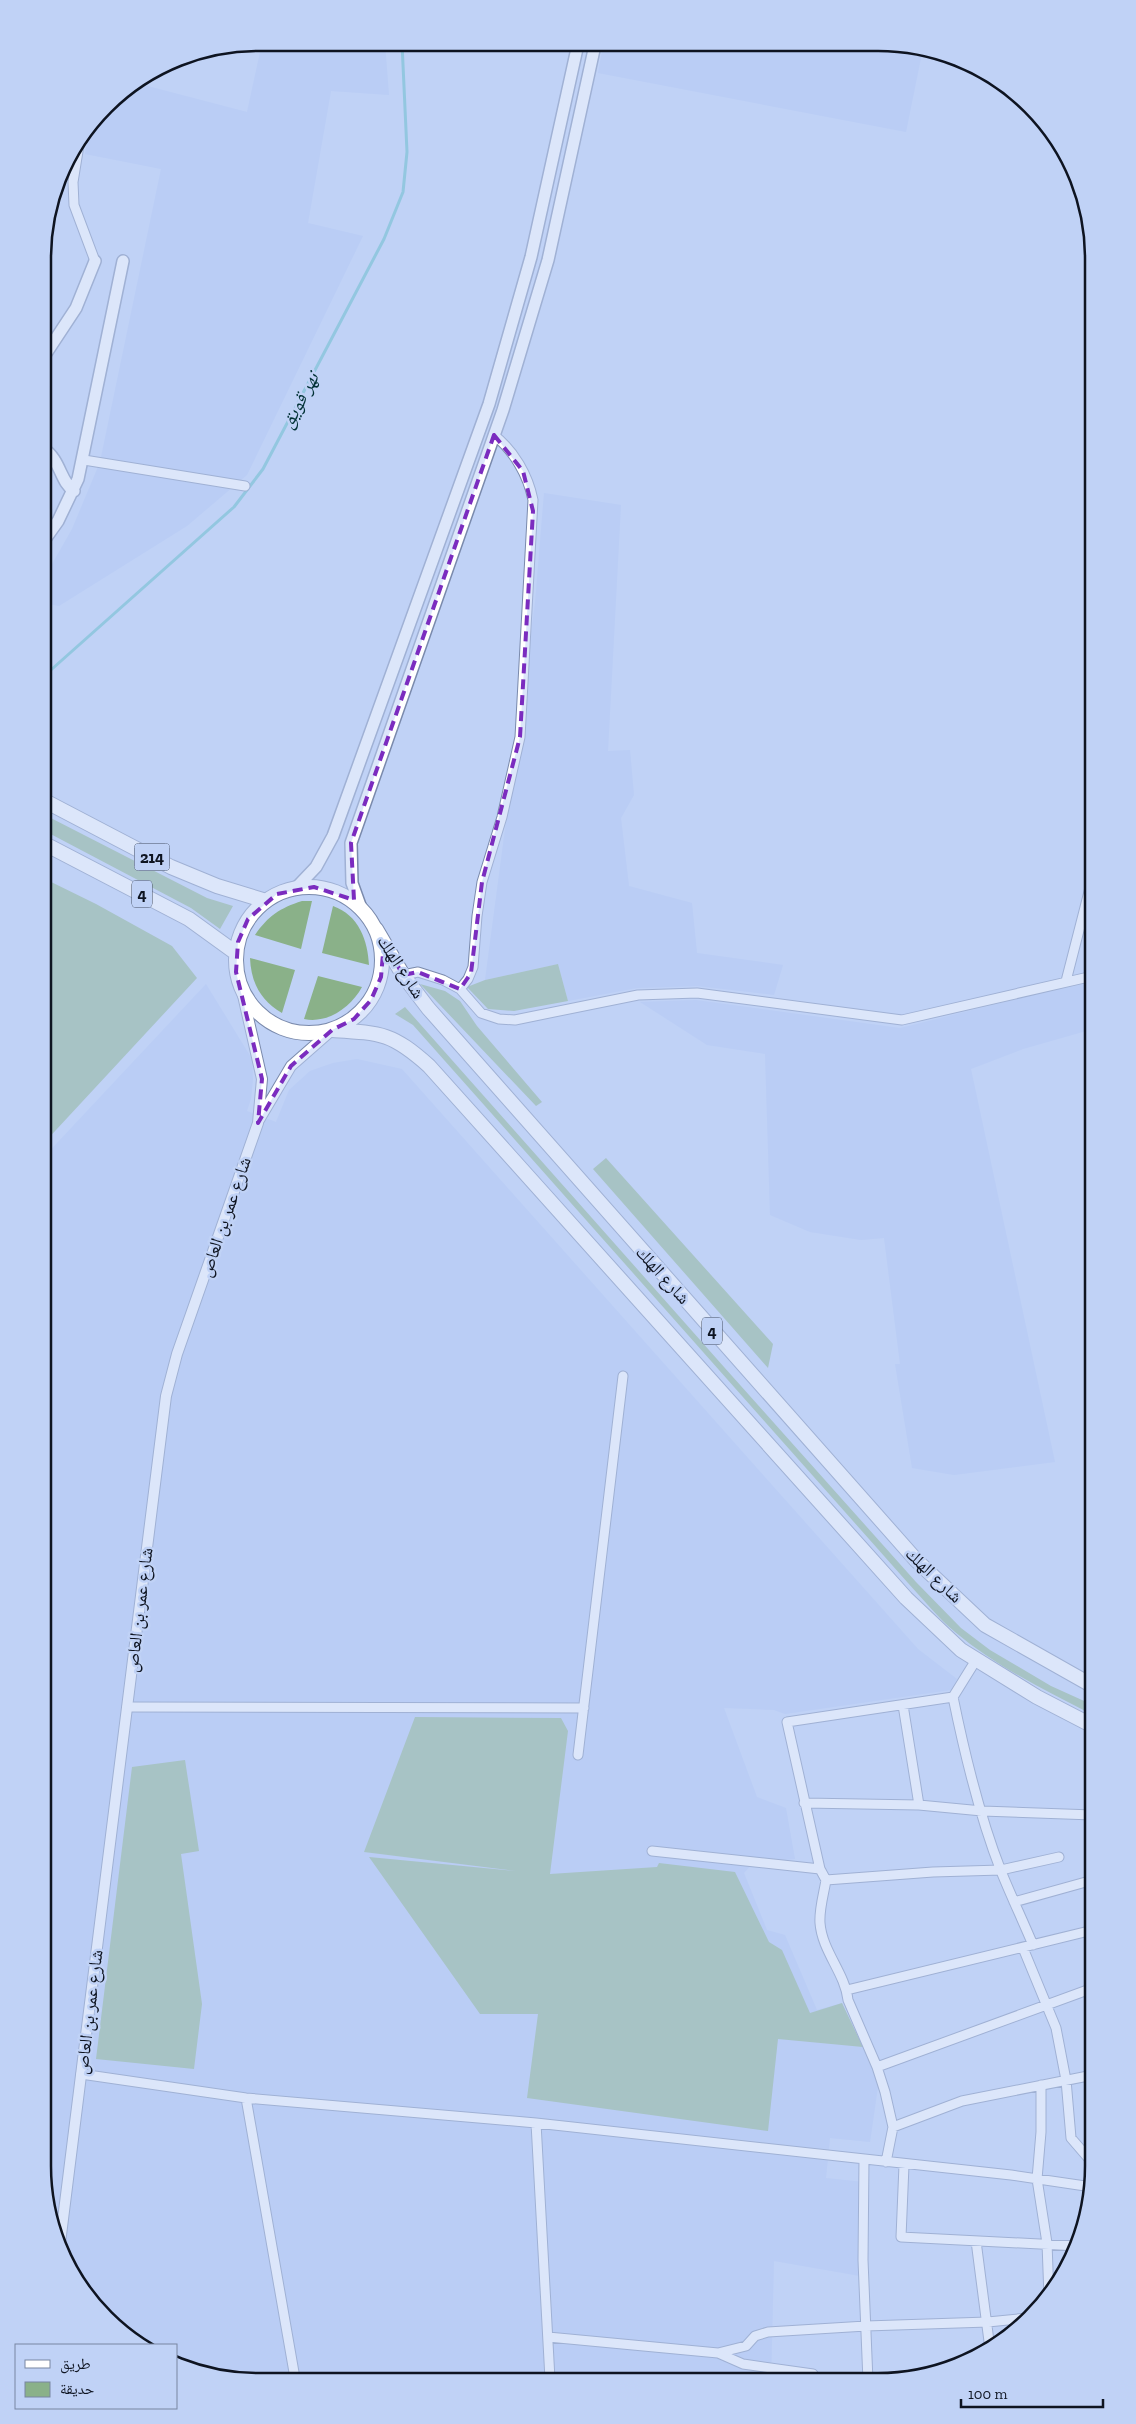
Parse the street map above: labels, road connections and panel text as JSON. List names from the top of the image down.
{
  "streets": {
    "highway": ["214", "4", "شارع الهلك"],
    "street": ["شارع عمر بن العاص"]
  },
  "crossings": [
    ["214", "4"],
    ["214", "شارع الهلك"],
    ["214", "شارع عمر بن العاص"],
    ["4", "شارع الهلك"],
    ["4", "شارع عمر بن العاص"],
    ["شارع الهلك", "شارع عمر بن العاص"]
  ],
  "water": ["نهر قويق"],
  "legend": ["طريق", "حديقة"],
  "scale_bar": "100 m"
}
